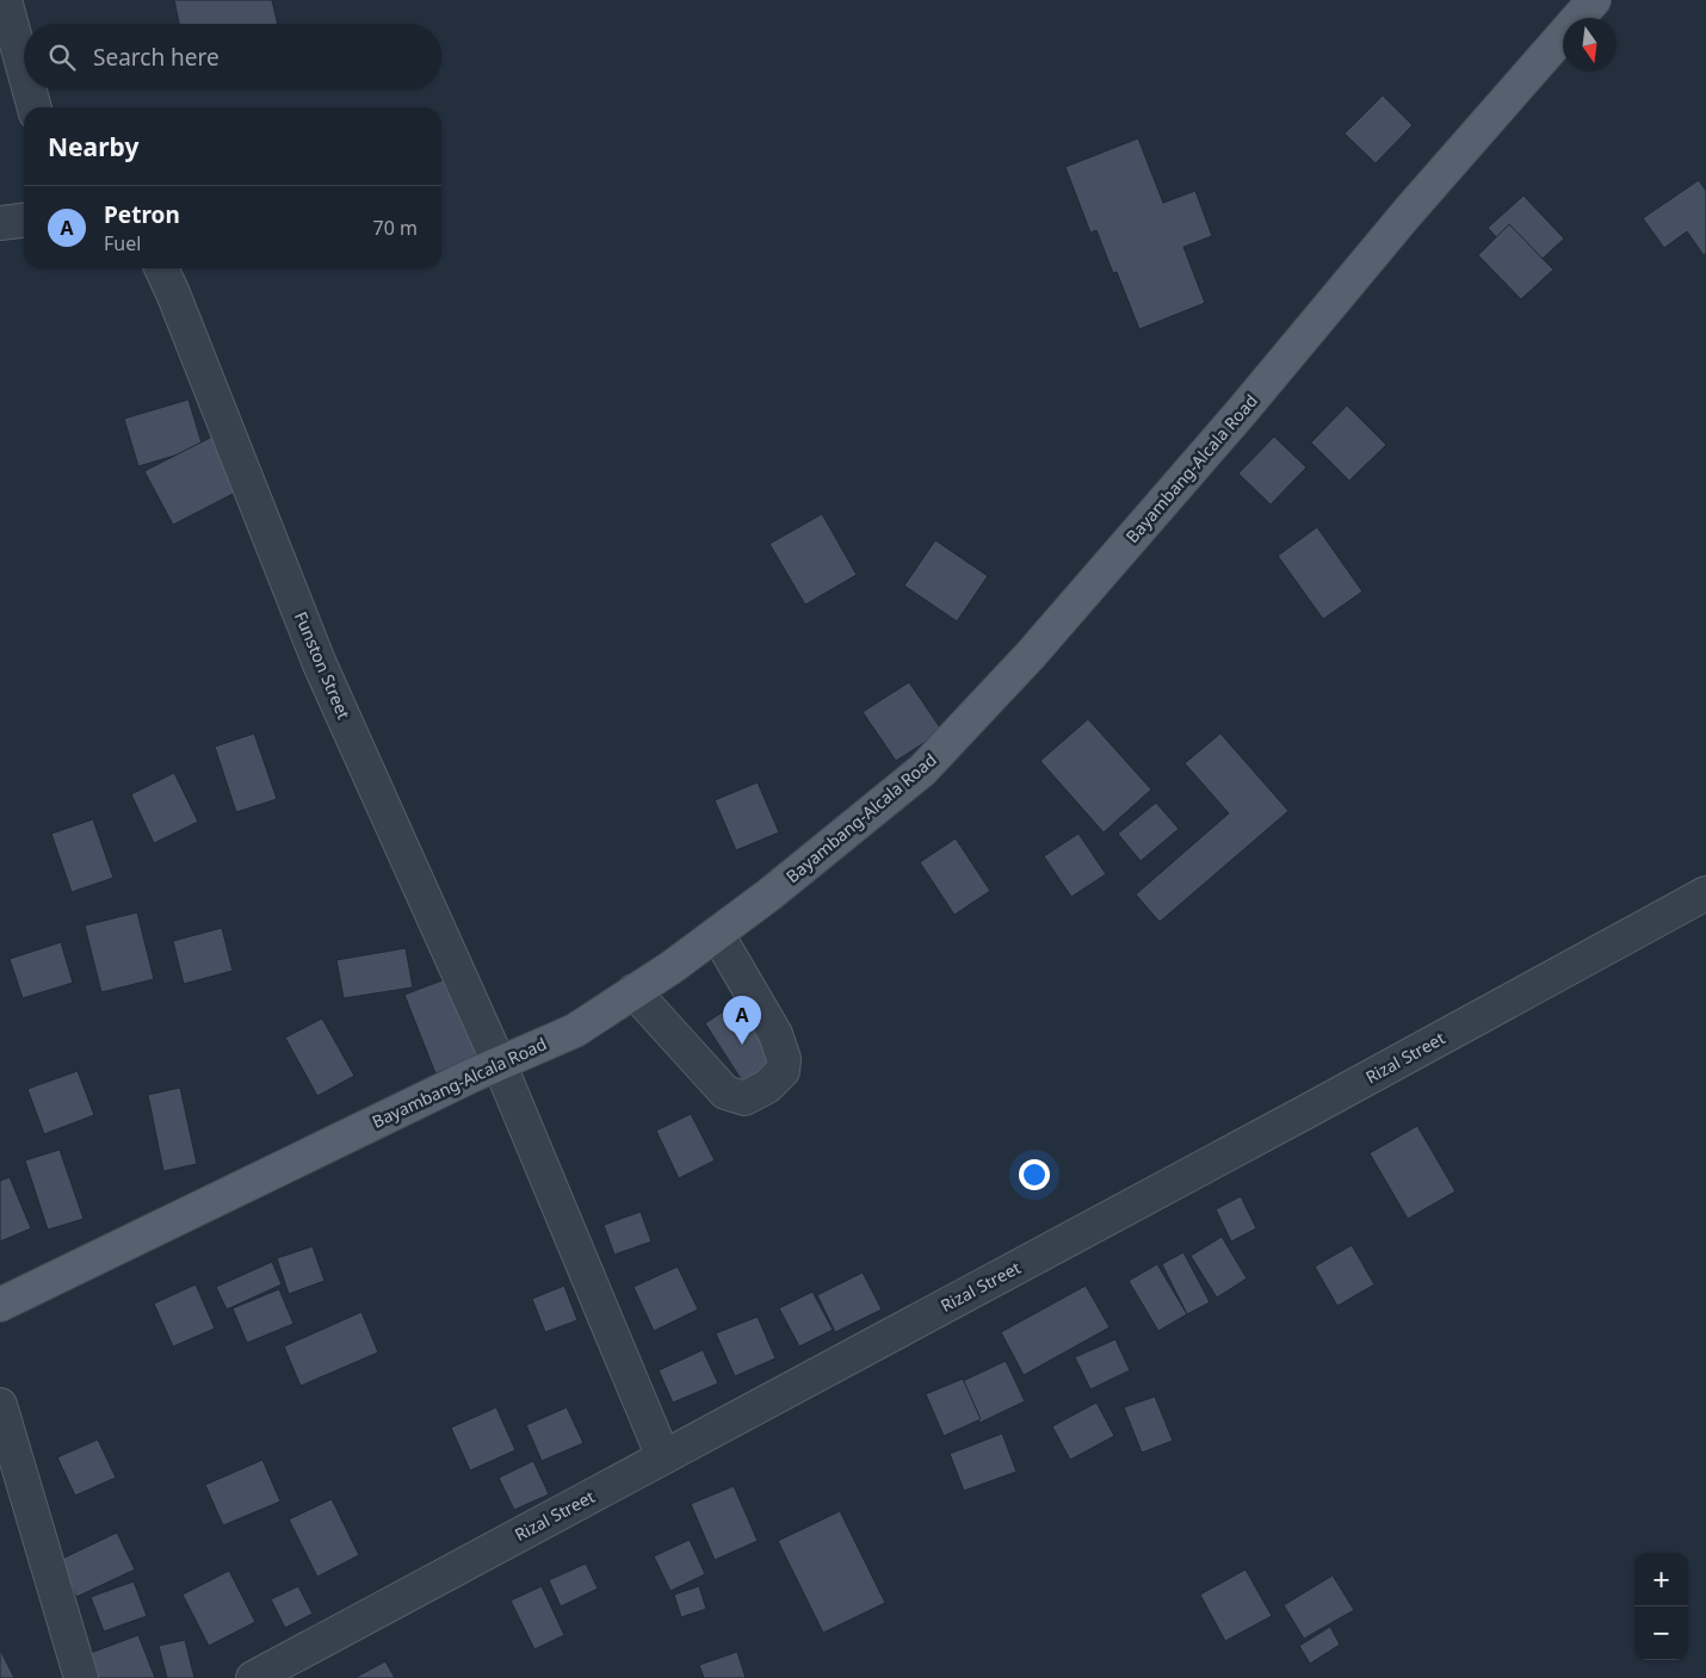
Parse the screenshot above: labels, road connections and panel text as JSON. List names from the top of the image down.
{
  "streets": {
    "main road": ["Bayambang-Alcala Road"],
    "street": ["Funston Street", "Rizal Street"]
  },
  "crossings": [
    ["Bayambang-Alcala Road", "Funston Street"],
    ["Funston Street", "Rizal Street"]
  ],
  "north": "bottom",
  "page": {
    "search": "Search here",
    "heading": "Nearby",
    "list": [
      {
        "mark": "A",
        "name": "Petron",
        "note": "Fuel",
        "value": "70 m"
      }
    ],
    "pins": "A",
    "map_buttons": ["+", "−"]
  }
}
